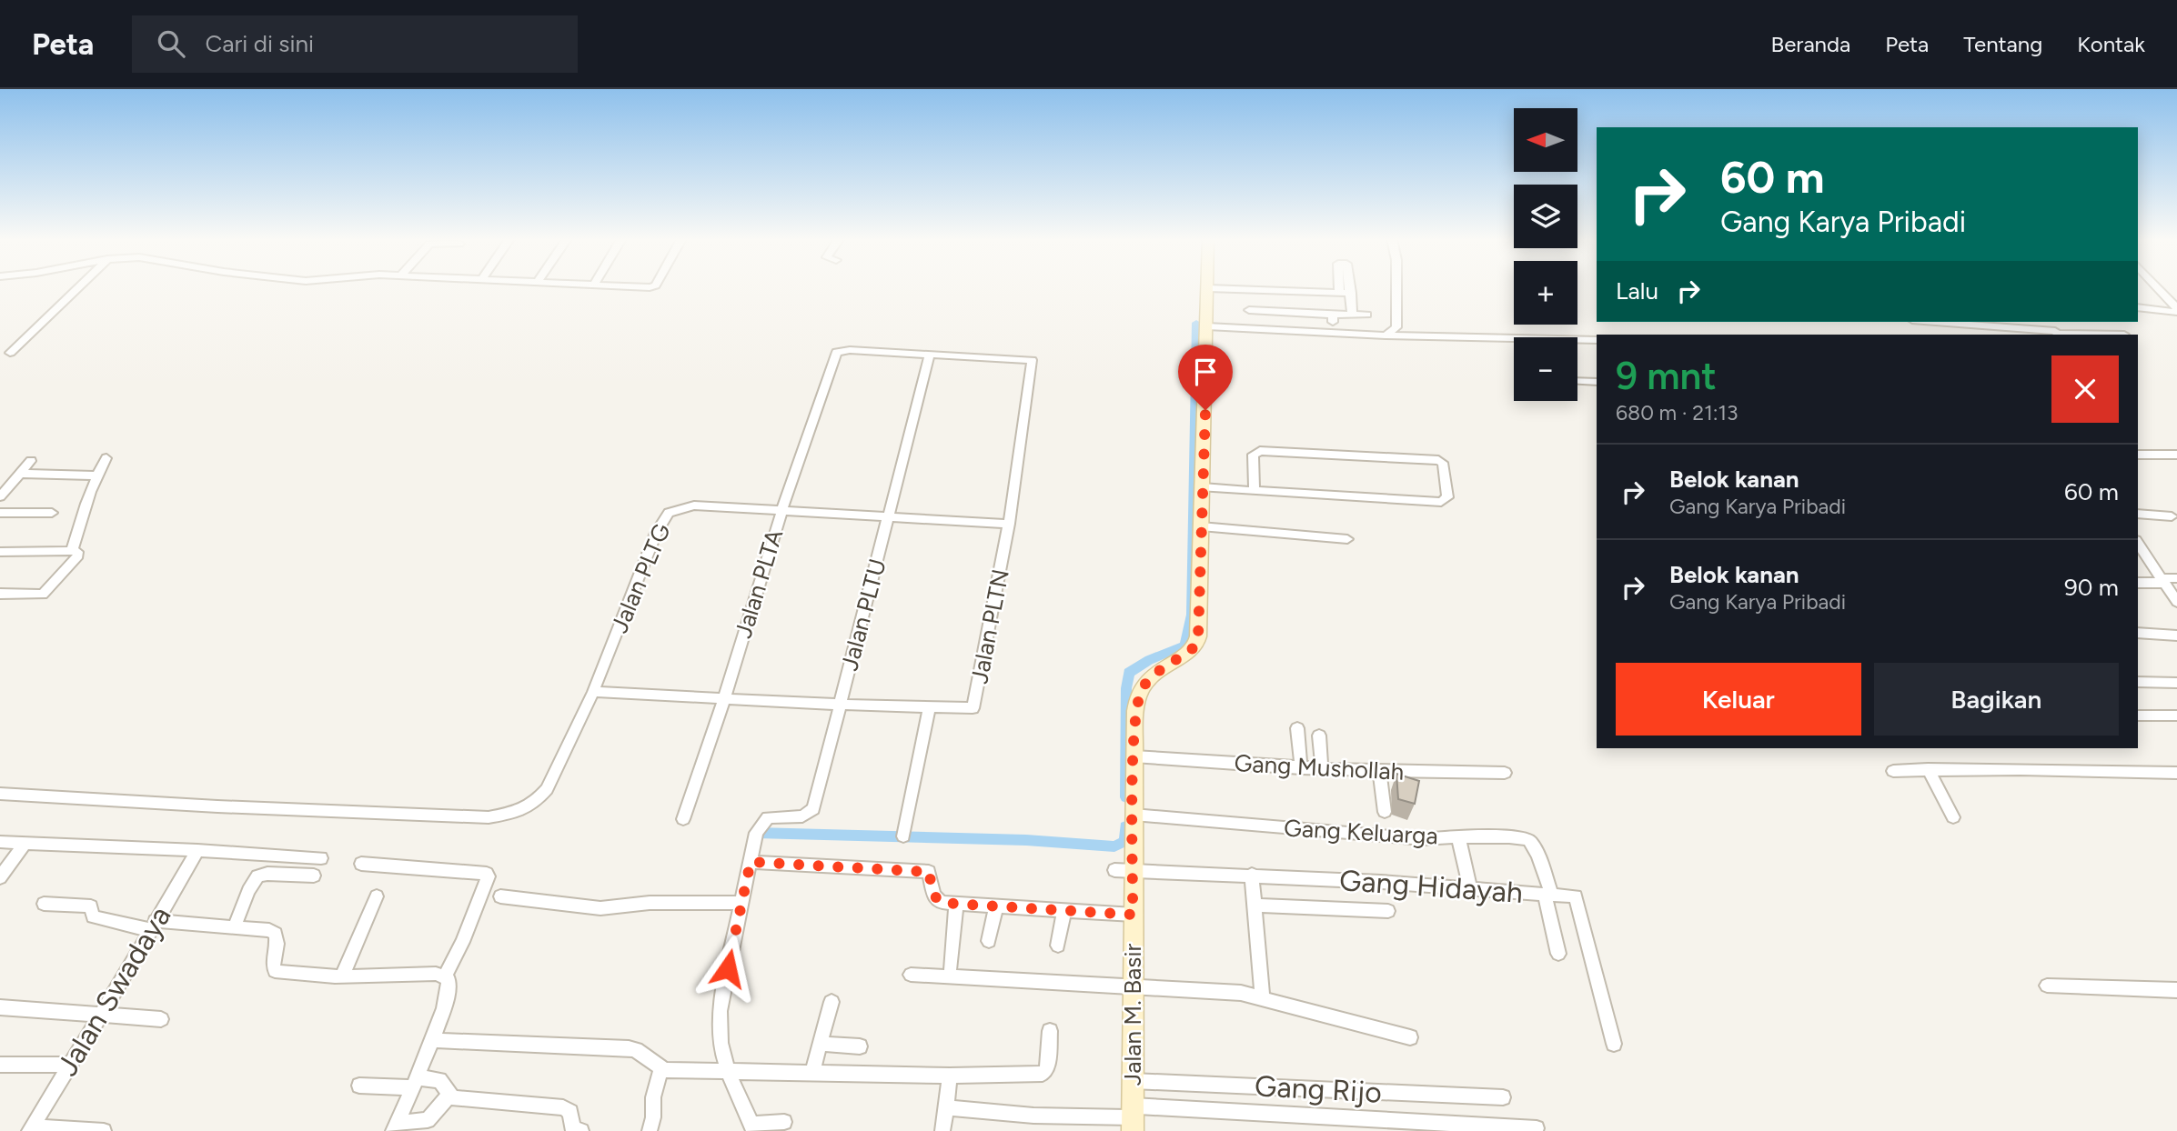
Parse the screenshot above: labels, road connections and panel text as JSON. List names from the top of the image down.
{
  "streets": {
    "main road": ["Jalan M. Basir"],
    "street": [
      "Jalan PLTG",
      "Jalan PLTA",
      "Jalan PLTU",
      "Jalan PLTN",
      "Gang Mushollah",
      "Gang Keluarga",
      "Gang Hidayah",
      "Jalan Swadaya",
      "Gang Rijo"
    ]
  },
  "crossings": [
    ["Jalan PLTG", "Jalan PLTA"],
    ["Jalan PLTG", "Jalan PLTU"],
    ["Jalan PLTG", "Jalan PLTN"],
    ["Jalan PLTA", "Jalan PLTN"],
    ["Jalan PLTU", "Jalan PLTN"],
    ["Gang Mushollah", "Jalan M. Basir"],
    ["Gang Keluarga", "Gang Hidayah"],
    ["Gang Keluarga", "Jalan M. Basir"],
    ["Gang Hidayah", "Jalan M. Basir"],
    ["Jalan M. Basir", "Gang Rijo"]
  ],
  "north": "left",
  "page": {
    "header": "Peta",
    "search": "Cari di sini",
    "nav": [
      "Beranda",
      "Peta",
      "Tentang",
      "Kontak"
    ],
    "map_buttons": ["+", "−"],
    "turn": ["60 m", "Gang Karya Pribadi"],
    "then": "Lalu",
    "heading": ["9 mnt", "680 m · 21:13"],
    "list": [
      {
        "name": "Belok kanan",
        "note": "Gang Karya Pribadi",
        "value": "60 m"
      },
      {
        "name": "Belok kanan",
        "note": "Gang Karya Pribadi",
        "value": "90 m"
      }
    ],
    "buttons": ["Keluar", "Bagikan"]
  }
}
